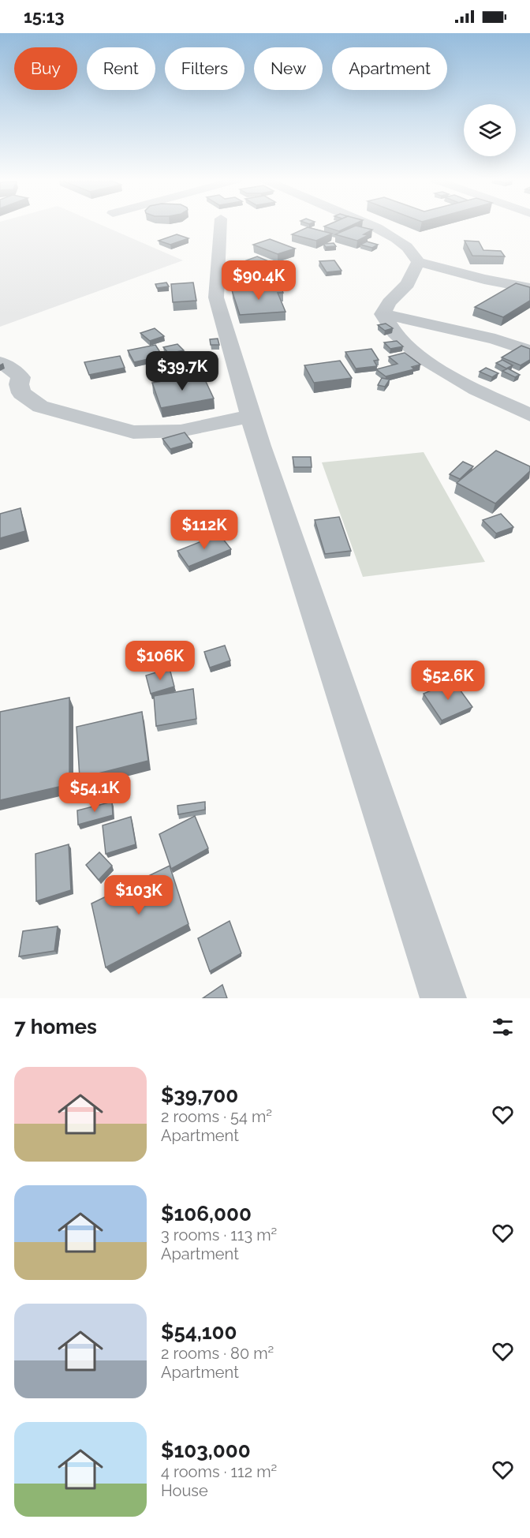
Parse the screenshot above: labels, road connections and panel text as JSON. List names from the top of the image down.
{
  "page": {
    "status": "15:13",
    "chip": [
      "Buy",
      "Rent",
      "Filters",
      "New",
      "Apartment"
    ],
    "price": [
      "$90.4K",
      "$39.7K",
      "$112K",
      "$106K",
      "$52.6K",
      "$54.1K",
      "$103K"
    ],
    "heading": "7 homes",
    "list": [
      {
        "name": "$39,700",
        "note": "2 rooms · 54 m² · Apartment"
      },
      {
        "name": "$106,000",
        "note": "3 rooms · 113 m² · Apartment"
      },
      {
        "name": "$54,100",
        "note": "2 rooms · 80 m² · Apartment"
      },
      {
        "name": "$103,000",
        "note": "4 rooms · 112 m² · House"
      }
    ]
  }
}
